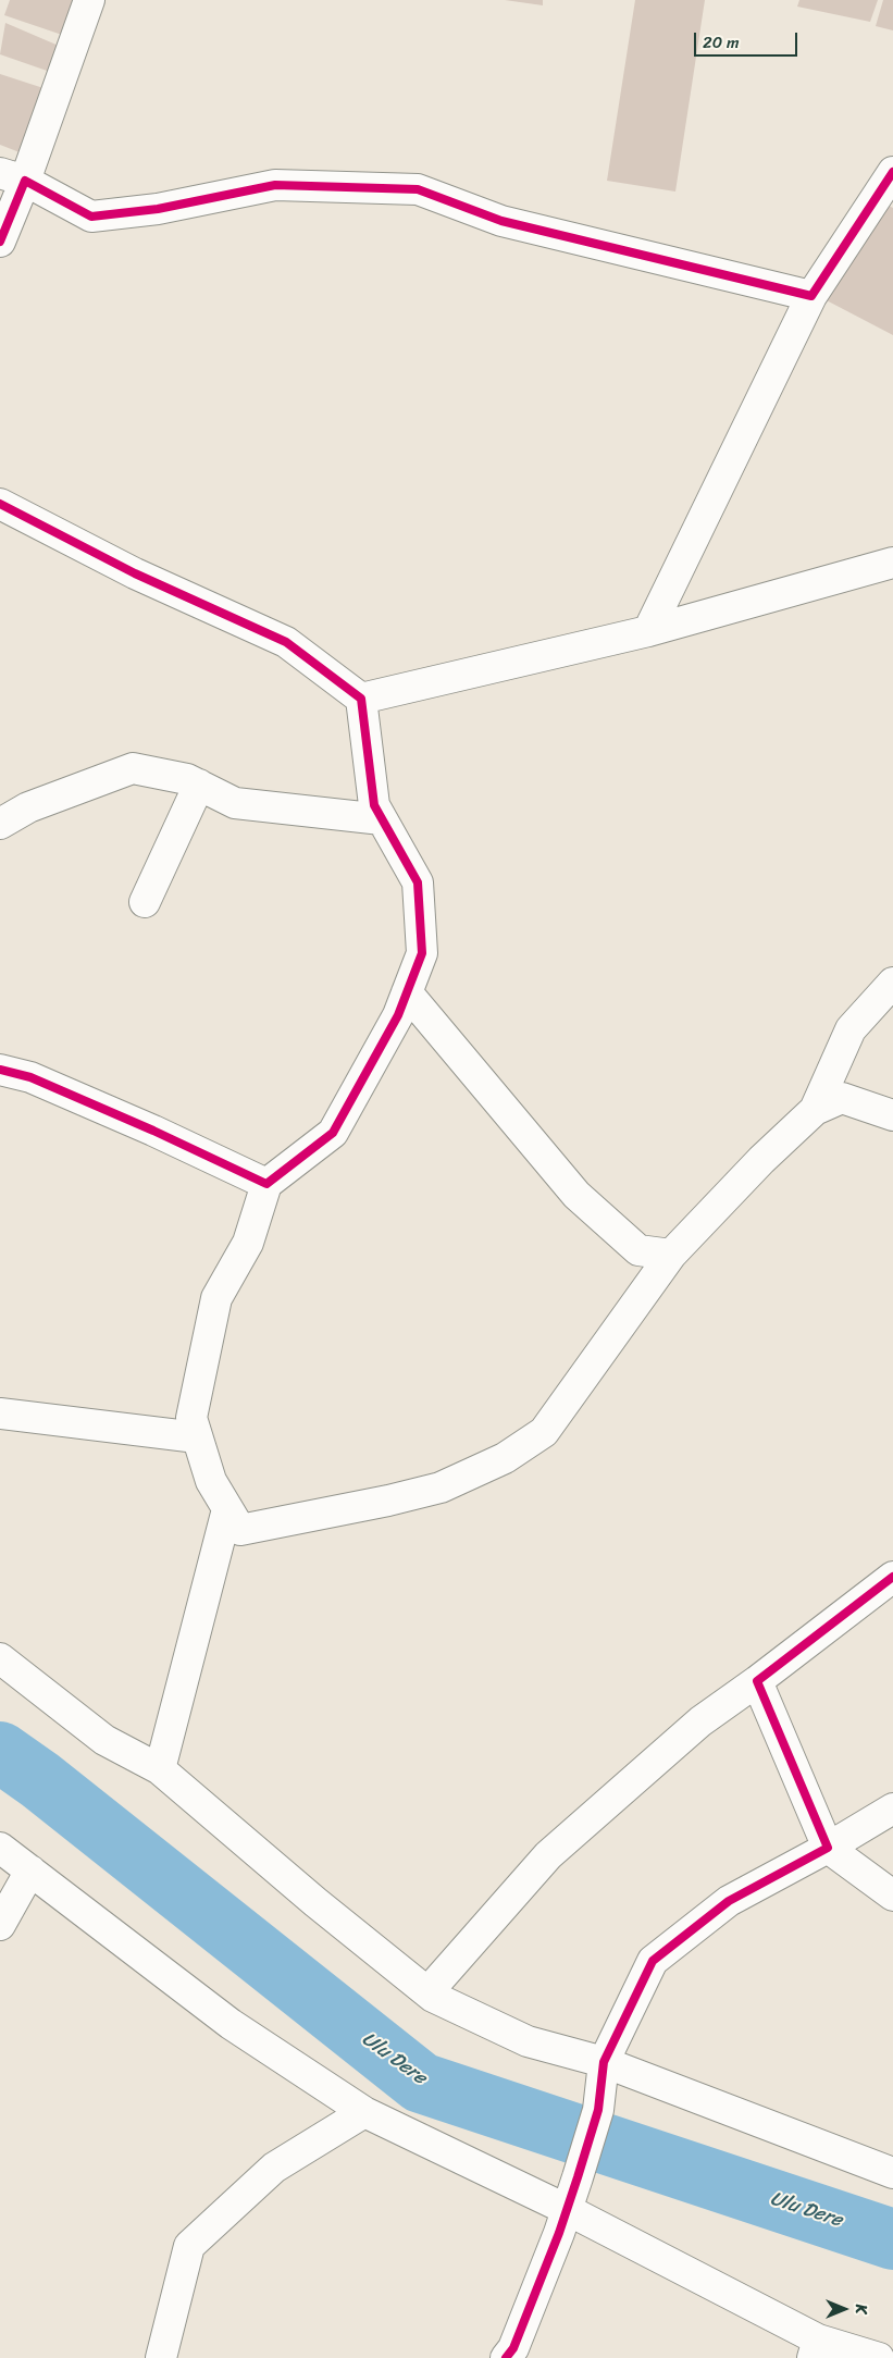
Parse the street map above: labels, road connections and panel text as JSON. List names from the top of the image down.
{
  "water": ["Ulu Dere"],
  "scale_bar": "20 m",
  "north": "right"
}
